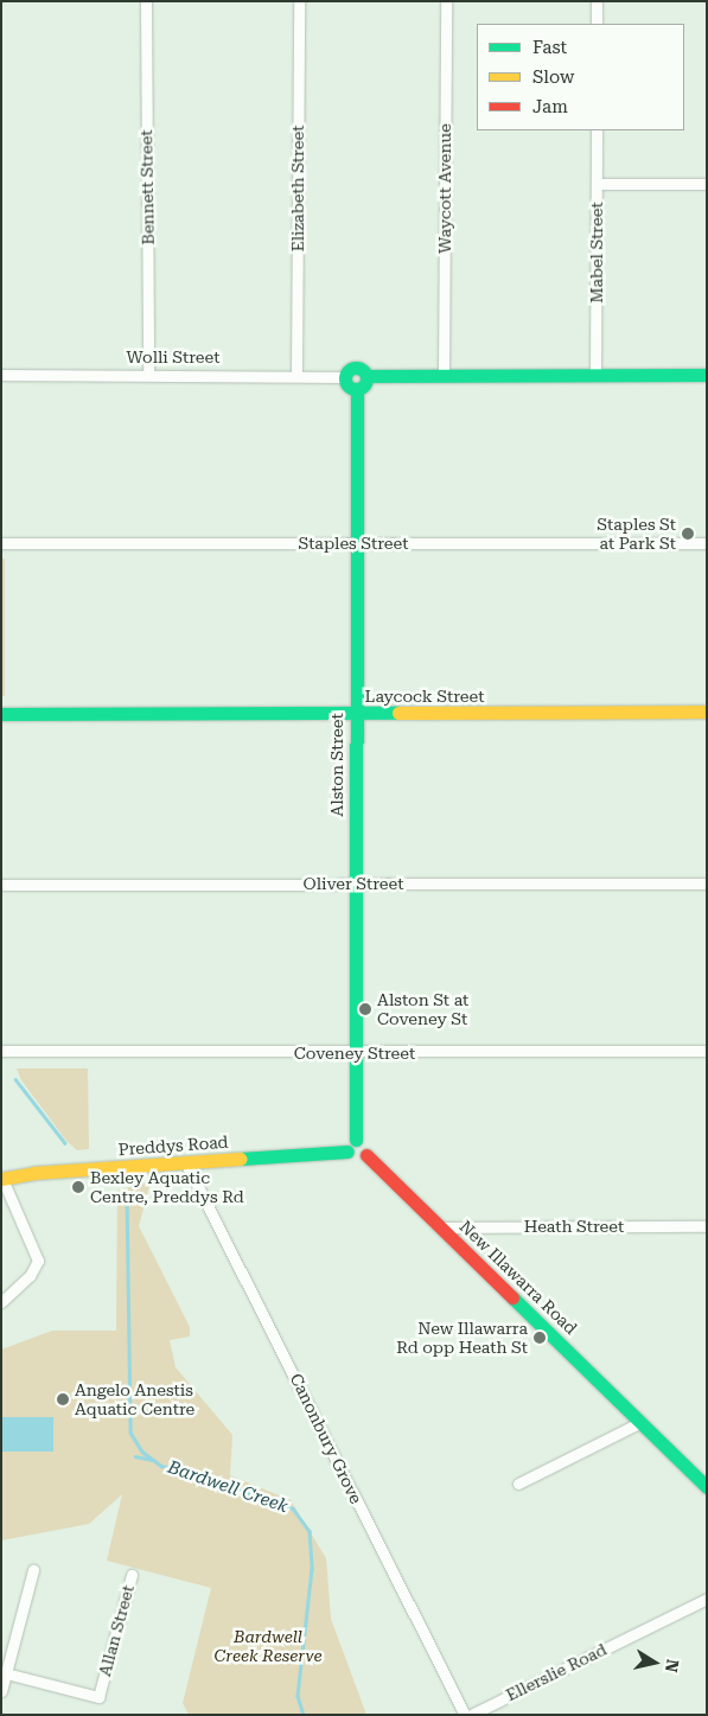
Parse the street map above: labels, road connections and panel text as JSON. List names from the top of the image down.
{
  "streets": {
    "street": [
      "Bennett Street",
      "Elizabeth Street",
      "Waycott Avenue",
      "Mabel Street",
      "Wolli Street",
      "Staples Street",
      "Laycock Street",
      "Alston Street",
      "Oliver Street",
      "Coveney Street",
      "Preddys Road",
      "Heath Street",
      "New Illawarra Road",
      "Canonbury Grove",
      "Allan Street",
      "Ellerslie Road"
    ]
  },
  "crossings": [
    ["Bennett Street", "Wolli Street"],
    ["Elizabeth Street", "Wolli Street"],
    ["Wolli Street", "Alston Street"],
    ["Staples Street", "Alston Street"],
    ["Laycock Street", "Alston Street"],
    ["Alston Street", "Oliver Street"],
    ["Alston Street", "Coveney Street"],
    ["Alston Street", "Preddys Road"],
    ["Alston Street", "New Illawarra Road"],
    ["Preddys Road", "New Illawarra Road"],
    ["Preddys Road", "Canonbury Grove"],
    ["Heath Street", "New Illawarra Road"]
  ],
  "water": ["Bardwell Creek"],
  "parks": ["Bardwell Creek Reserve"],
  "places": [
    "Staples St at Park St",
    "Alston St at Coveney St",
    "Bexley Aquatic Centre, Preddys Rd",
    "New Illawarra Rd opp Heath St",
    "Angelo Anestis Aquatic Centre"
  ],
  "legend": ["Fast", "Slow", "Jam"],
  "north": "right"
}
